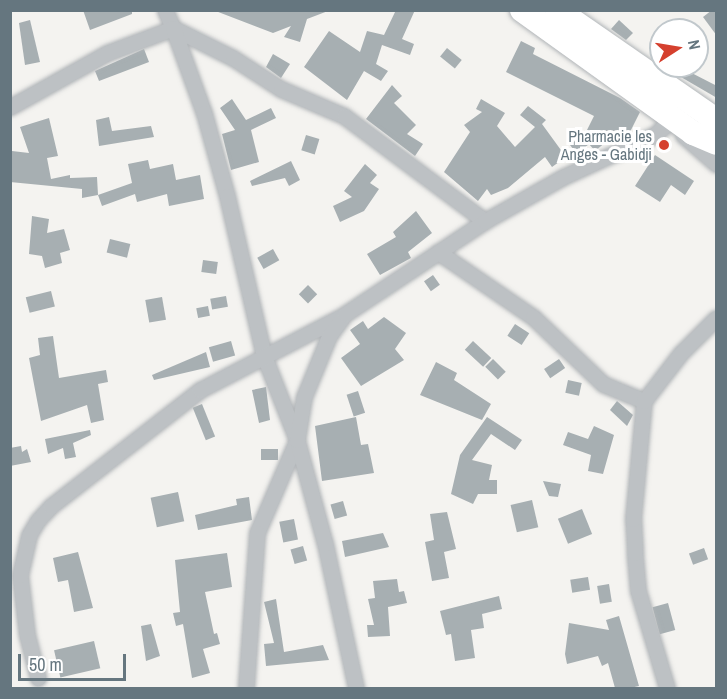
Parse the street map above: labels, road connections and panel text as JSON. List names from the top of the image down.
{
  "places": ["Pharmacie les Anges - Gabidji"],
  "scale_bar": "50 m",
  "north": "right"
}
